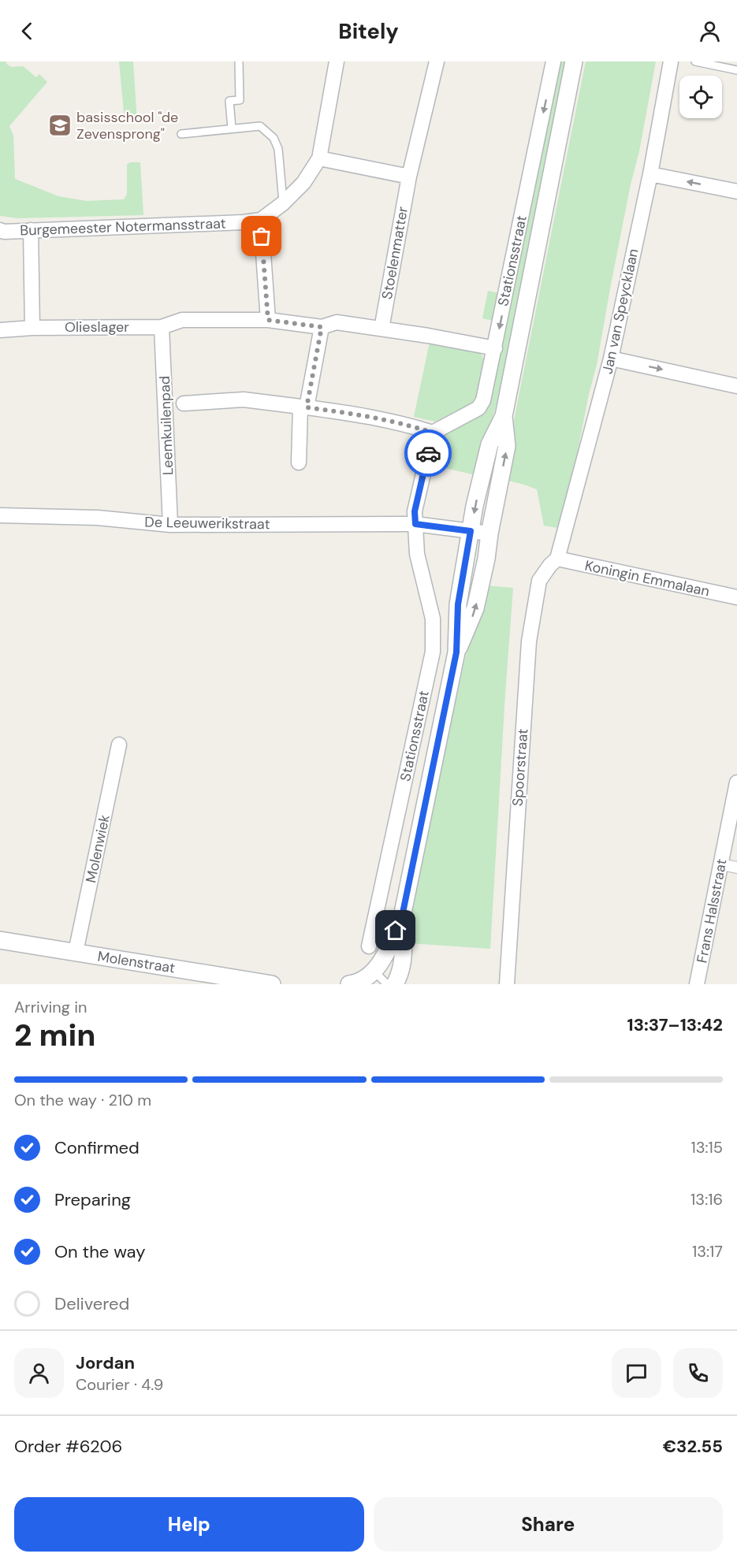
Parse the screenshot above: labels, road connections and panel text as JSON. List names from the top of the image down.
{
  "streets": {
    "street": [
      "Burgemeester Notermansstraat",
      "Stoelenmatter",
      "Stationsstraat",
      "Jan van Speycklaan",
      "Olieslager",
      "Leemkuilenpad",
      "De Leeuwerikstraat",
      "Koningin Emmalaan",
      "Spoorstraat",
      "Molenwiek",
      "Frans Halsstraat",
      "Molenstraat"
    ]
  },
  "crossings": [
    ["Stationsstraat", "De Leeuwerikstraat"],
    ["Jan van Speycklaan", "Koningin Emmalaan"],
    ["Jan van Speycklaan", "Spoorstraat"],
    ["Olieslager", "Leemkuilenpad"],
    ["Leemkuilenpad", "De Leeuwerikstraat"],
    ["Koningin Emmalaan", "Spoorstraat"],
    ["Molenwiek", "Molenstraat"]
  ],
  "places": {
    "school or university": ["basisschool \"de Zevensprong\""]
  },
  "page": {
    "header": "Bitely",
    "heading": ["2 min", "Arriving in", "13:37–13:42"],
    "panel": [
      "Jordan",
      "Courier · 4.9",
      "Order #6206",
      "€32.55"
    ],
    "bar": "On the way · 210 m",
    "list": [
      ["Confirmed", "13:15"],
      ["Preparing", "13:16"],
      ["On the way", "13:17"],
      "Delivered"
    ],
    "buttons": ["Help", "Share"]
  }
}
